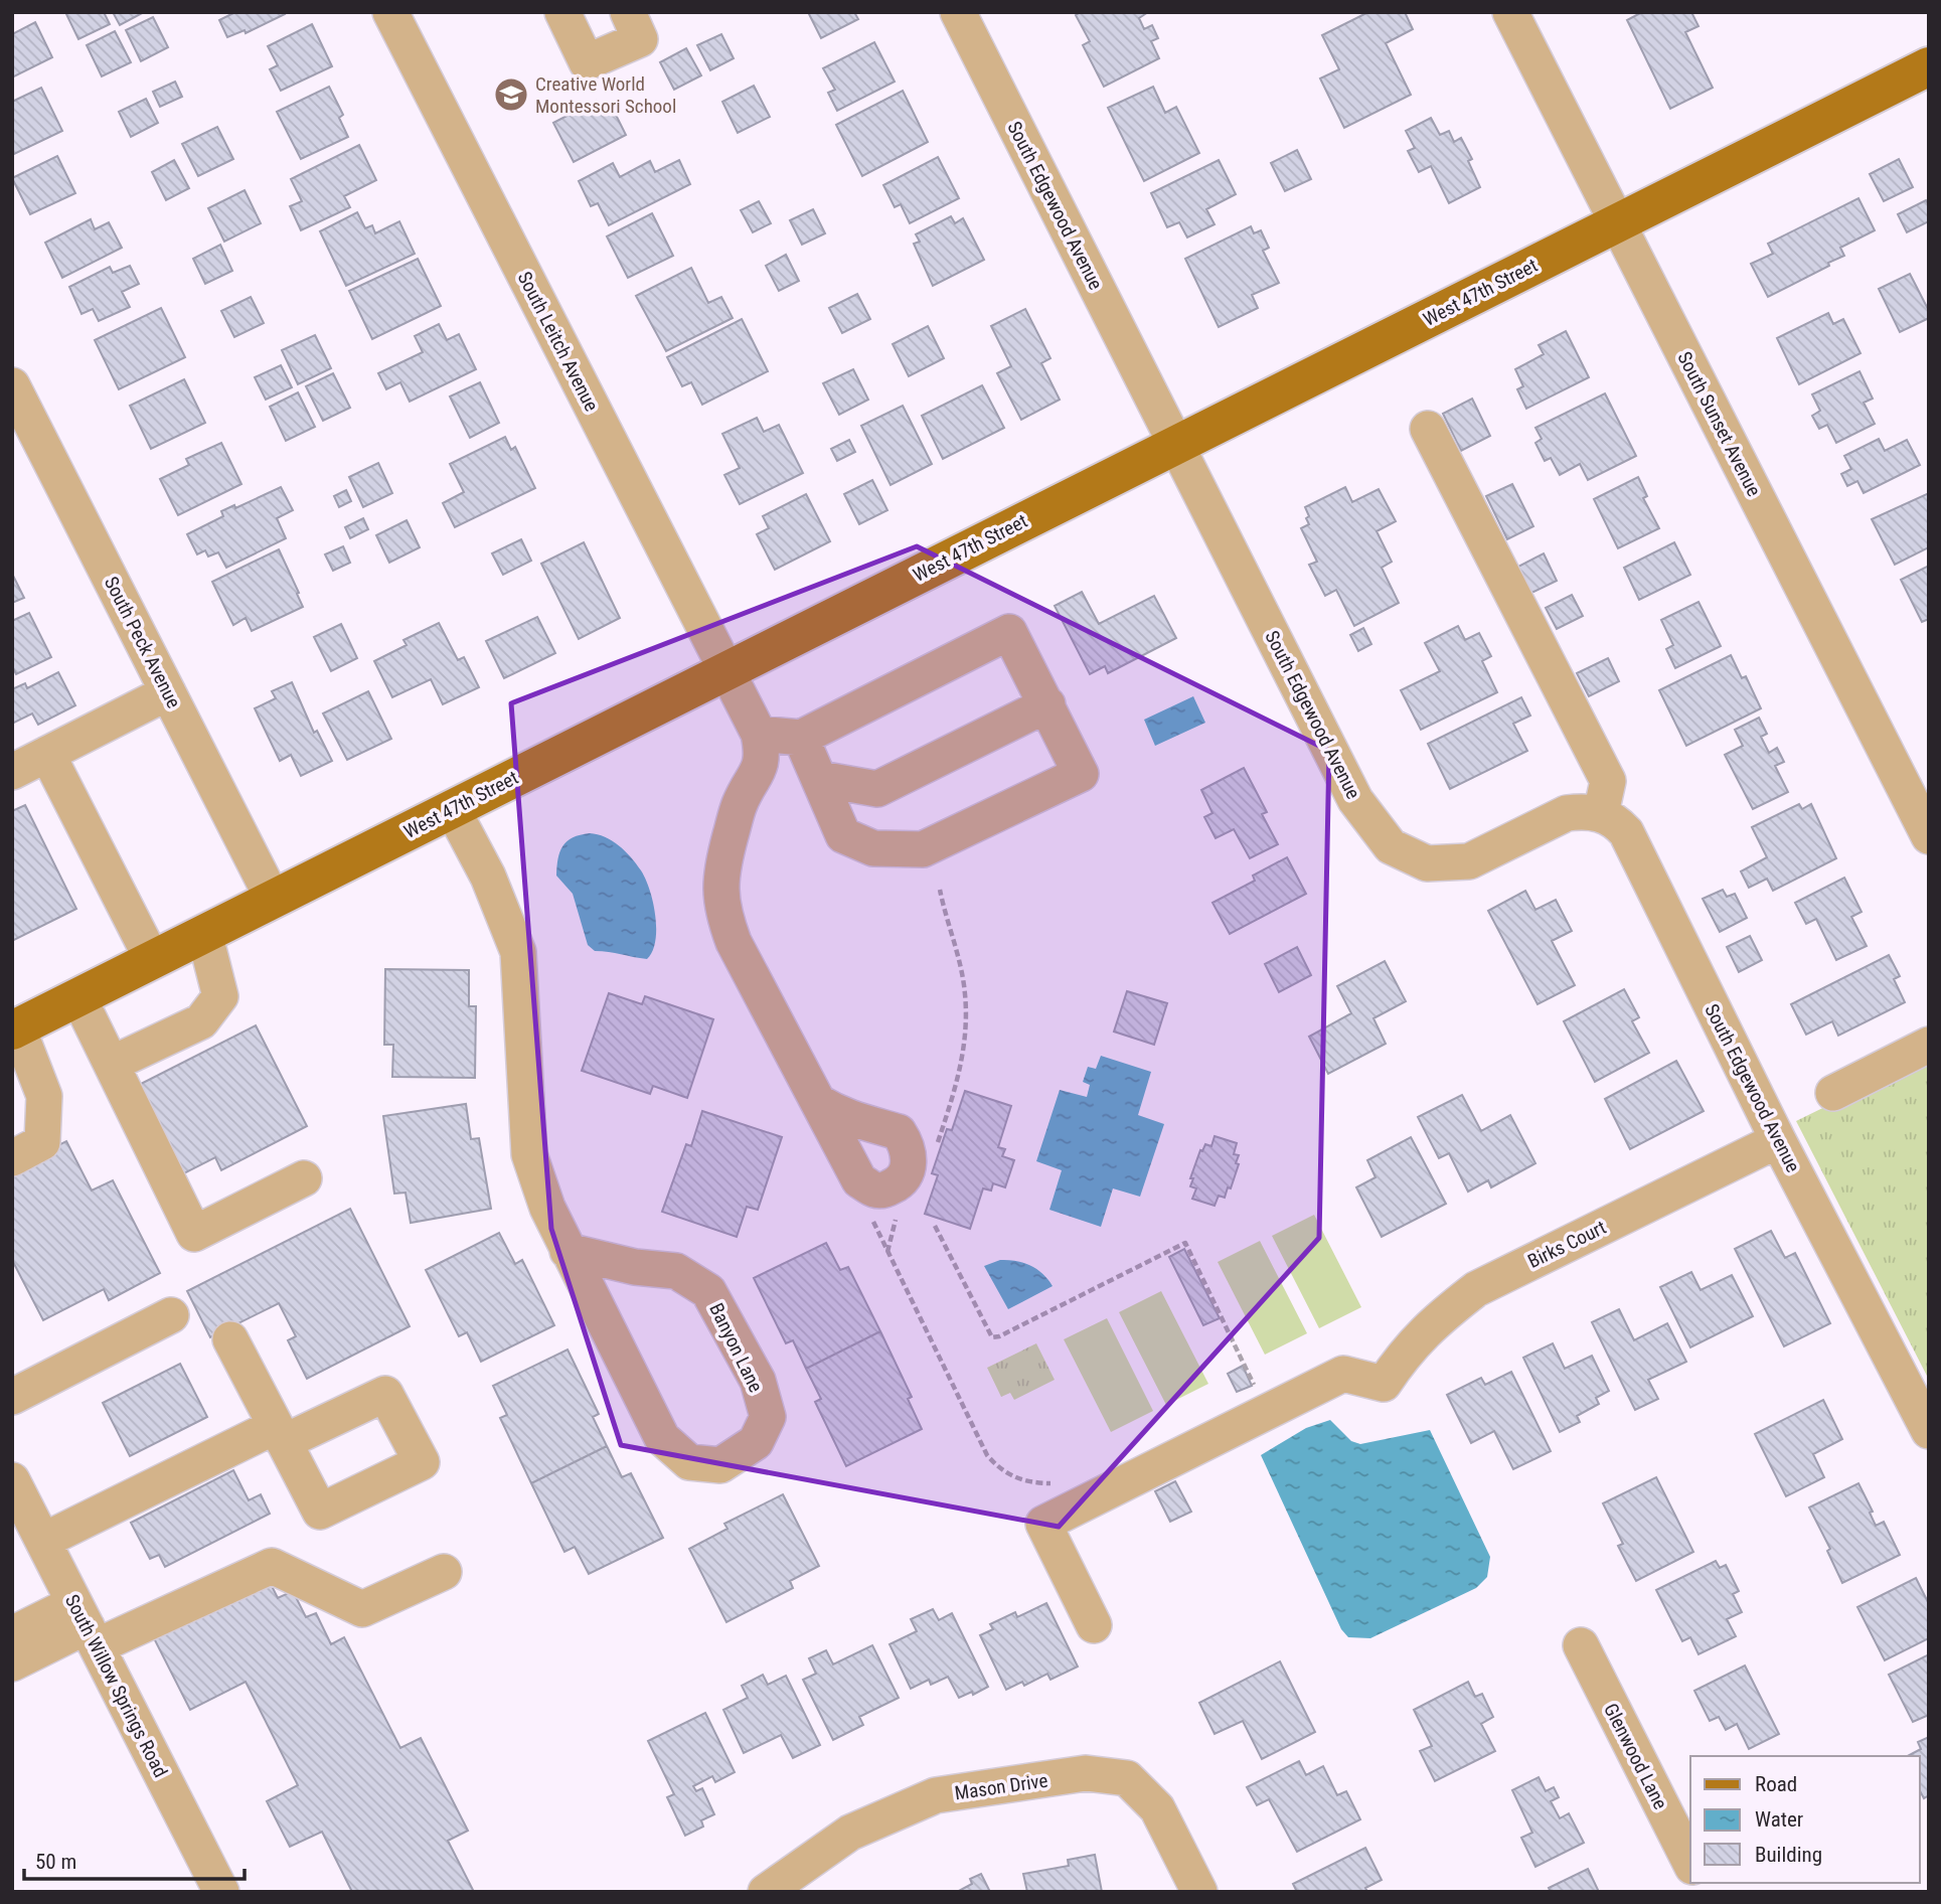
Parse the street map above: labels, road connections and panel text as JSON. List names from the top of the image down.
{
  "streets": {
    "main road": ["West 47th Street"],
    "street": [
      "South Edgewood Avenue",
      "South Leitch Avenue",
      "South Sunset Avenue",
      "South Peck Avenue",
      "Birks Court",
      "Banyon Lane",
      "South Willow Springs Road",
      "Glenwood Lane",
      "Mason Drive"
    ]
  },
  "crossings": [
    ["South Edgewood Avenue", "West 47th Street"],
    ["South Edgewood Avenue", "Birks Court"],
    ["West 47th Street", "South Leitch Avenue"],
    ["West 47th Street", "South Sunset Avenue"],
    ["West 47th Street", "South Peck Avenue"],
    ["West 47th Street", "Banyon Lane"]
  ],
  "places": {
    "school or university": ["Creative World Montessori School"]
  },
  "legend": ["Road", "Water", "Building"],
  "scale_bar": "50 m"
}
